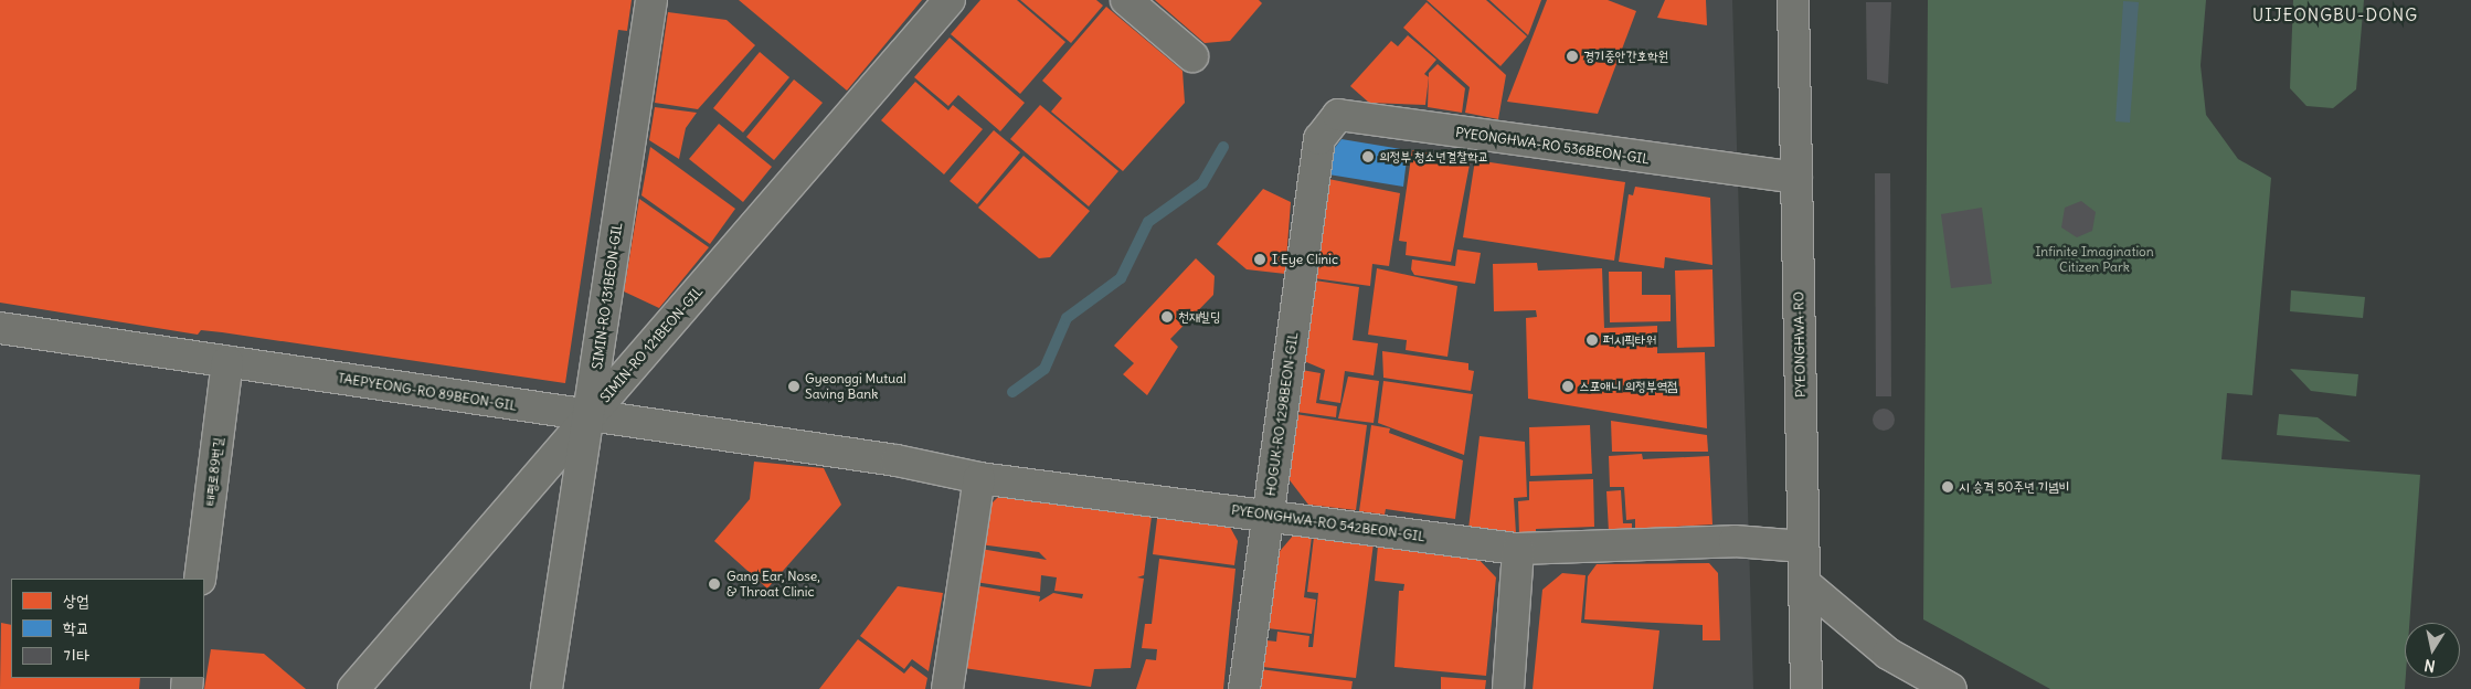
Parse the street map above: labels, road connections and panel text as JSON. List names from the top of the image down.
{
  "streets": {
    "street": [
      "PYEONGHWA-RO 536BEON-GIL",
      "SIMIN-RO 131BEON-GIL",
      "SIMIN-RO 121BEON-GIL",
      "PYEONGHWA-RO",
      "TAEPYEONG-RO 89BEON-GIL",
      "HOGUK-RO 1298BEON-GIL",
      "태평로89번길",
      "PYEONGHWA-RO 542BEON-GIL"
    ]
  },
  "crossings": [
    ["PYEONGHWA-RO 536BEON-GIL", "PYEONGHWA-RO"],
    ["PYEONGHWA-RO 536BEON-GIL", "HOGUK-RO 1298BEON-GIL"],
    ["SIMIN-RO 131BEON-GIL", "SIMIN-RO 121BEON-GIL"],
    ["SIMIN-RO 131BEON-GIL", "TAEPYEONG-RO 89BEON-GIL"],
    ["SIMIN-RO 121BEON-GIL", "TAEPYEONG-RO 89BEON-GIL"],
    ["PYEONGHWA-RO", "PYEONGHWA-RO 542BEON-GIL"],
    ["TAEPYEONG-RO 89BEON-GIL", "태평로89번길"],
    ["TAEPYEONG-RO 89BEON-GIL", "PYEONGHWA-RO 542BEON-GIL"],
    ["HOGUK-RO 1298BEON-GIL", "PYEONGHWA-RO 542BEON-GIL"]
  ],
  "districts": ["UIJEONGBU-DONG"],
  "parks": ["Infinite Imagination Citizen Park"],
  "places": [
    "경기중안간호학원",
    "의정부 청소년결찰학교",
    "I Eye Clinic",
    "천재빌딩",
    "퍼시픽타워",
    "Gyeonggi Mutual Saving Bank",
    "스포애니 의정부역점",
    "시 승격 50주년 기념비",
    "Gang Ear, Nose, & Throat Clinic"
  ],
  "legend": ["상업", "학교", "기타"],
  "north": "bottom"
}
